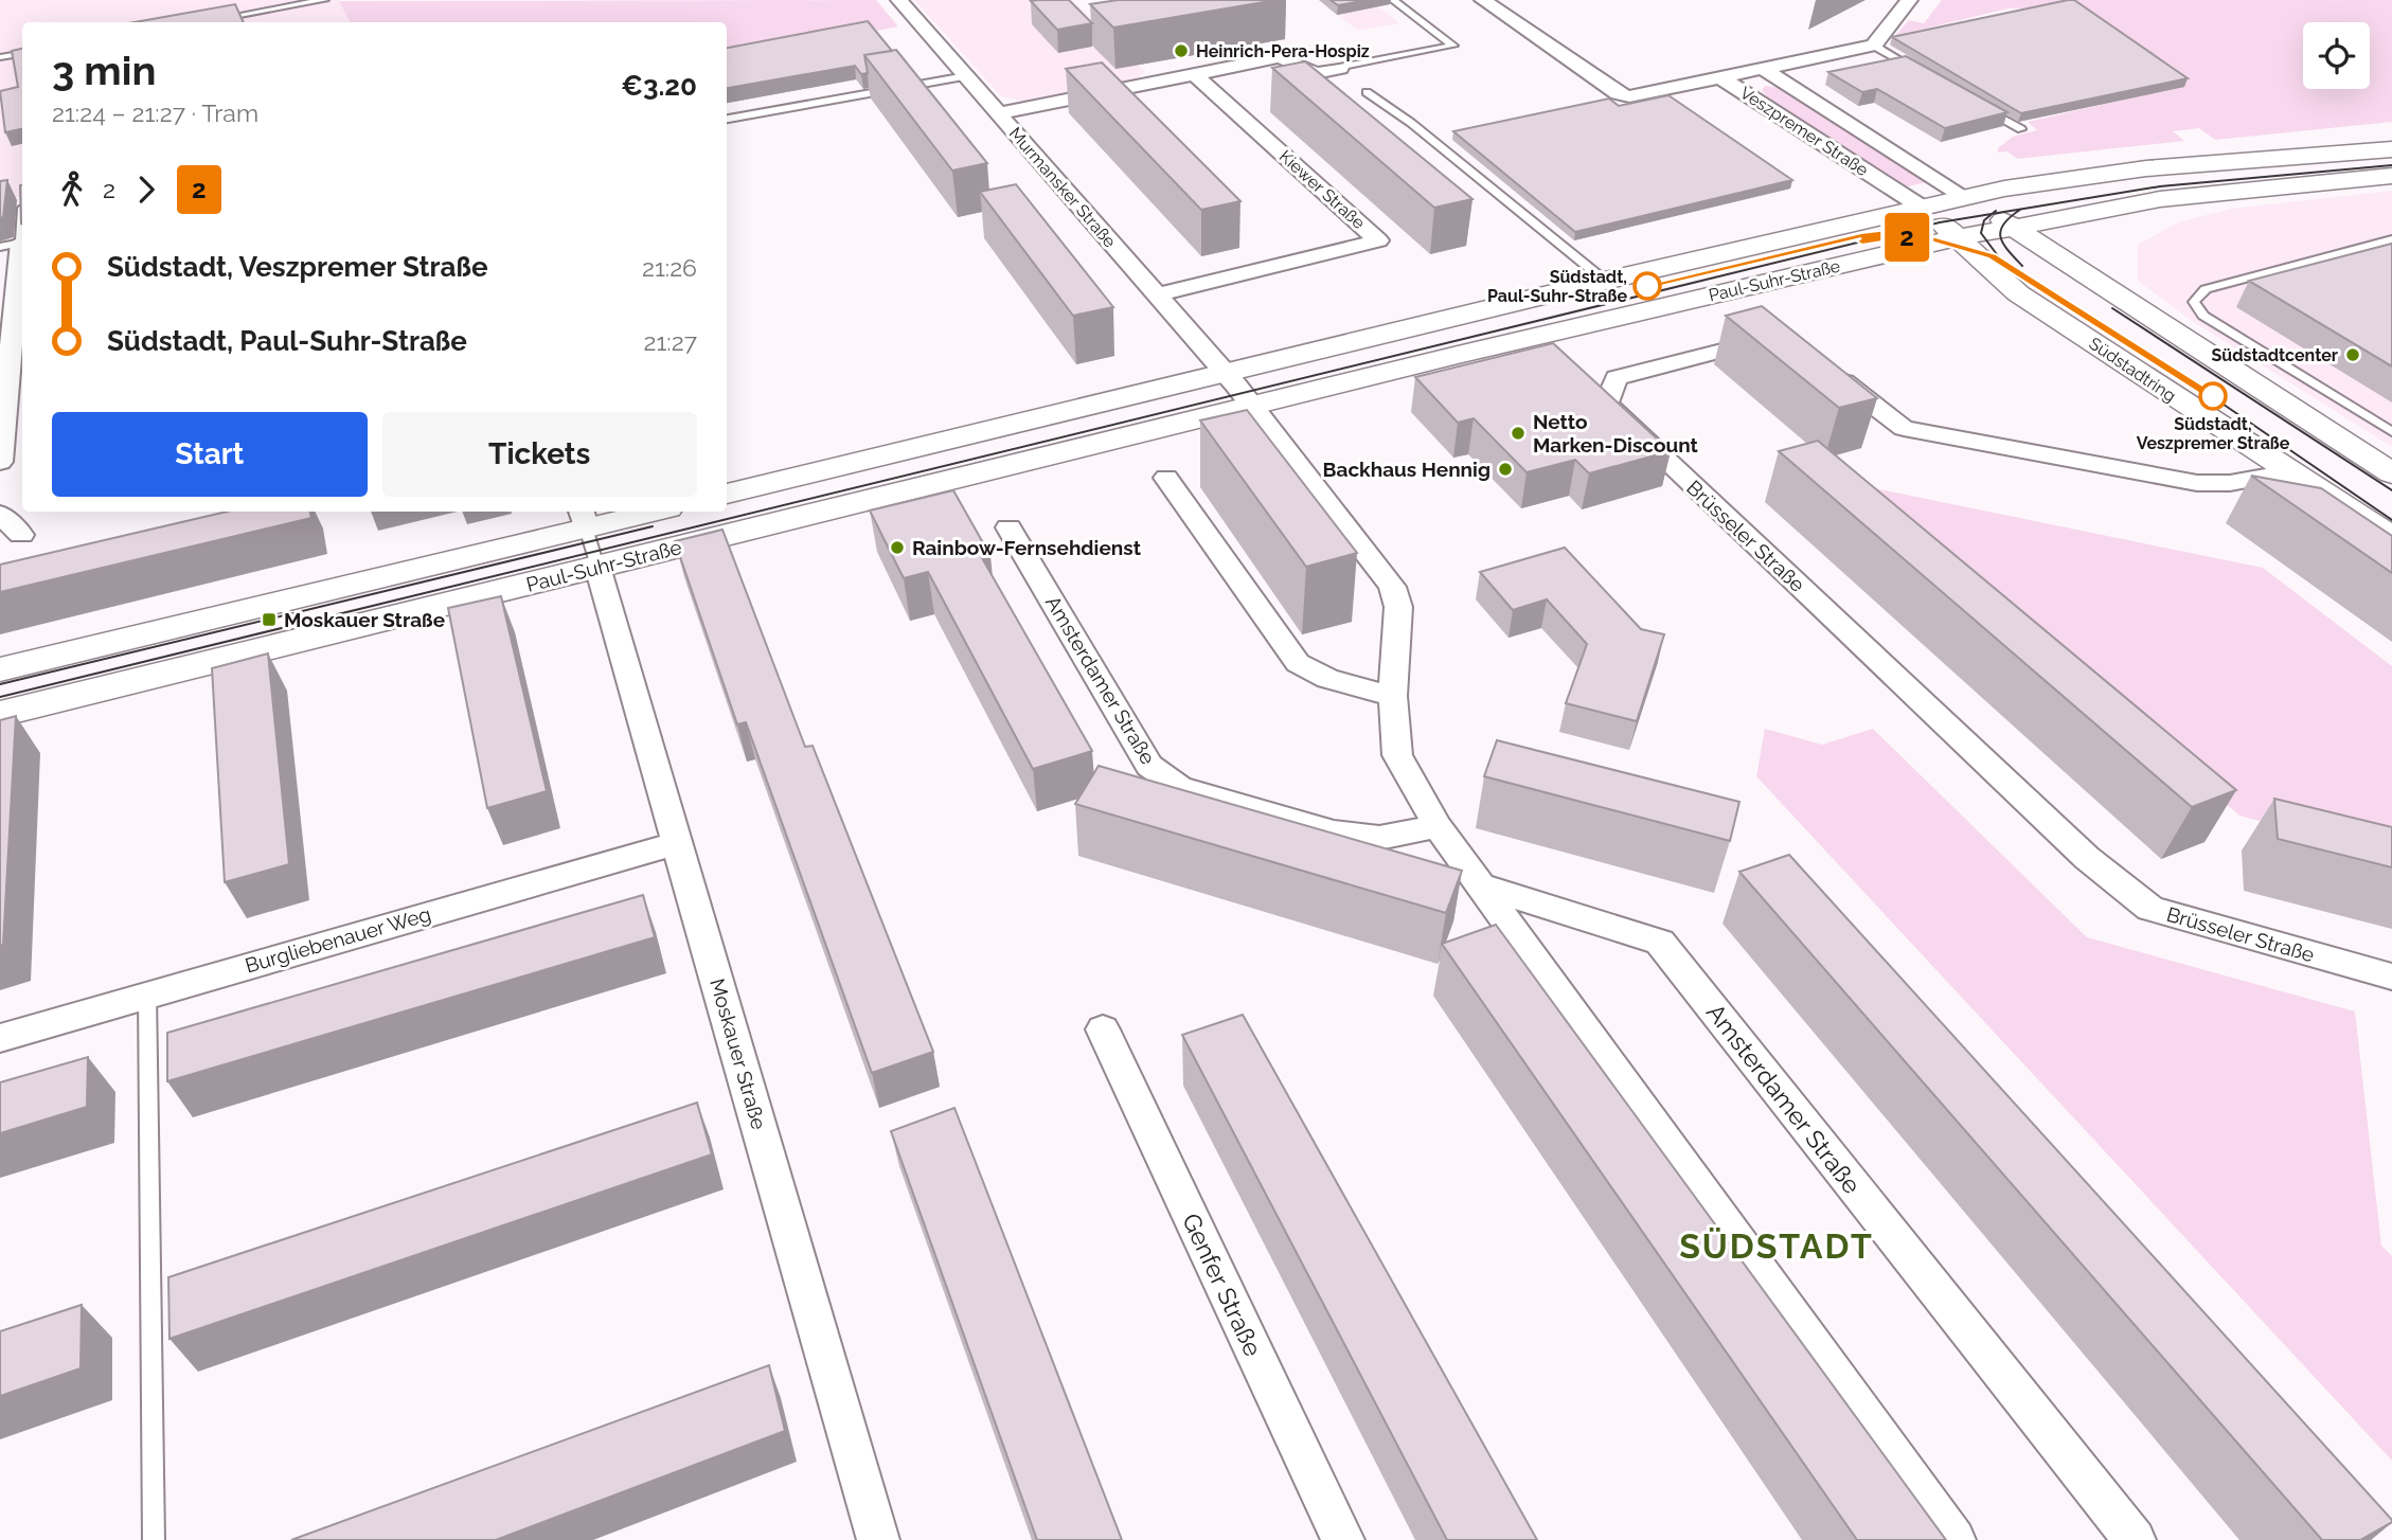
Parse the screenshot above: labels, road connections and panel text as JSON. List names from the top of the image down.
{
  "streets": {
    "street": [
      "Veszpremer Straße",
      "Murmansker Straße",
      "Kiewer Straße",
      "Paul-Suhr-Straße",
      "Südstadtring",
      "Brüsseler Straße",
      "Amsterdamer Straße",
      "Burgliebenauer Weg",
      "Moskauer Straße",
      "Genfer Straße"
    ]
  },
  "crossings": [
    ["Veszpremer Straße", "Paul-Suhr-Straße"],
    ["Veszpremer Straße", "Südstadtring"],
    ["Murmansker Straße", "Kiewer Straße"],
    ["Murmansker Straße", "Paul-Suhr-Straße"],
    ["Paul-Suhr-Straße", "Südstadtring"],
    ["Paul-Suhr-Straße", "Moskauer Straße"],
    ["Burgliebenauer Weg", "Moskauer Straße"]
  ],
  "districts": ["SÜDSTADT"],
  "places": {
    "other": [
      "Heinrich-Pera-Hospiz",
      "Südstadt, Paul-Suhr-Straße",
      "Südstadtcenter",
      "Südstadt, Veszpremer Straße",
      "Netto Marken-Discount",
      "Backhaus Hennig",
      "Rainbow-Fernsehdienst"
    ],
    "transit": ["Moskauer Straße"]
  },
  "lines": ["tram line 2"],
  "page": {
    "on_map": "2",
    "heading": ["3 min", "21:24 – 21:27 · Tram", "€3.20"],
    "legs": ["2", "2"],
    "list": [
      {
        "name": "Südstadt, Veszpremer Straße",
        "value": "21:26"
      },
      {
        "name": "Südstadt, Paul-Suhr-Straße",
        "value": "21:27"
      }
    ],
    "buttons": ["Start", "Tickets"]
  }
}
